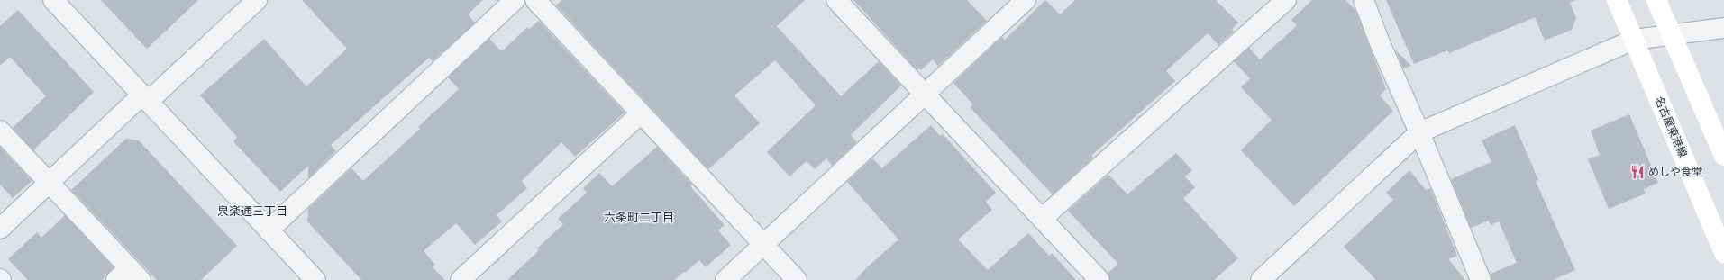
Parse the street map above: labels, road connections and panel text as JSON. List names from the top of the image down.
{
  "streets": {
    "main road": ["名古屋東港線"]
  },
  "districts": ["泉楽通三丁目", "六条町二丁目"],
  "places": {
    "restaurant": ["めしや食堂"]
  }
}
